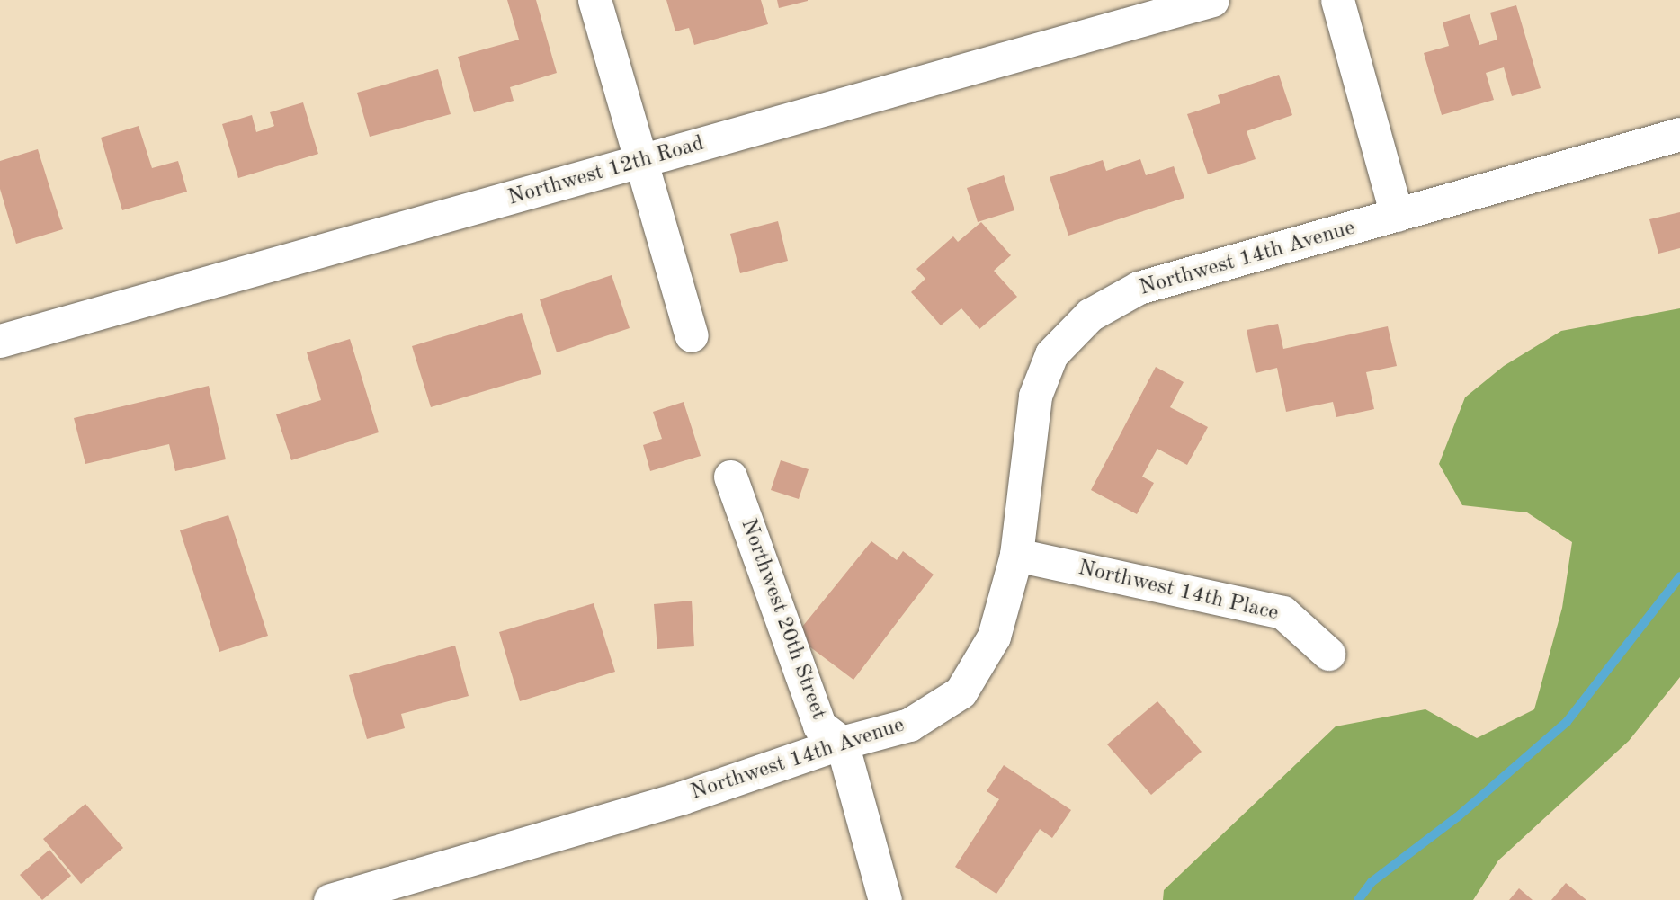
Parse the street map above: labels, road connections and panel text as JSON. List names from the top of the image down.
{
  "streets": {
    "street": [
      "Northwest 12th Road",
      "Northwest 14th Avenue",
      "Northwest 14th Place",
      "Northwest 20th Street"
    ]
  },
  "crossings": [
    ["Northwest 14th Avenue", "Northwest 14th Place"],
    ["Northwest 14th Avenue", "Northwest 20th Street"]
  ]
}
